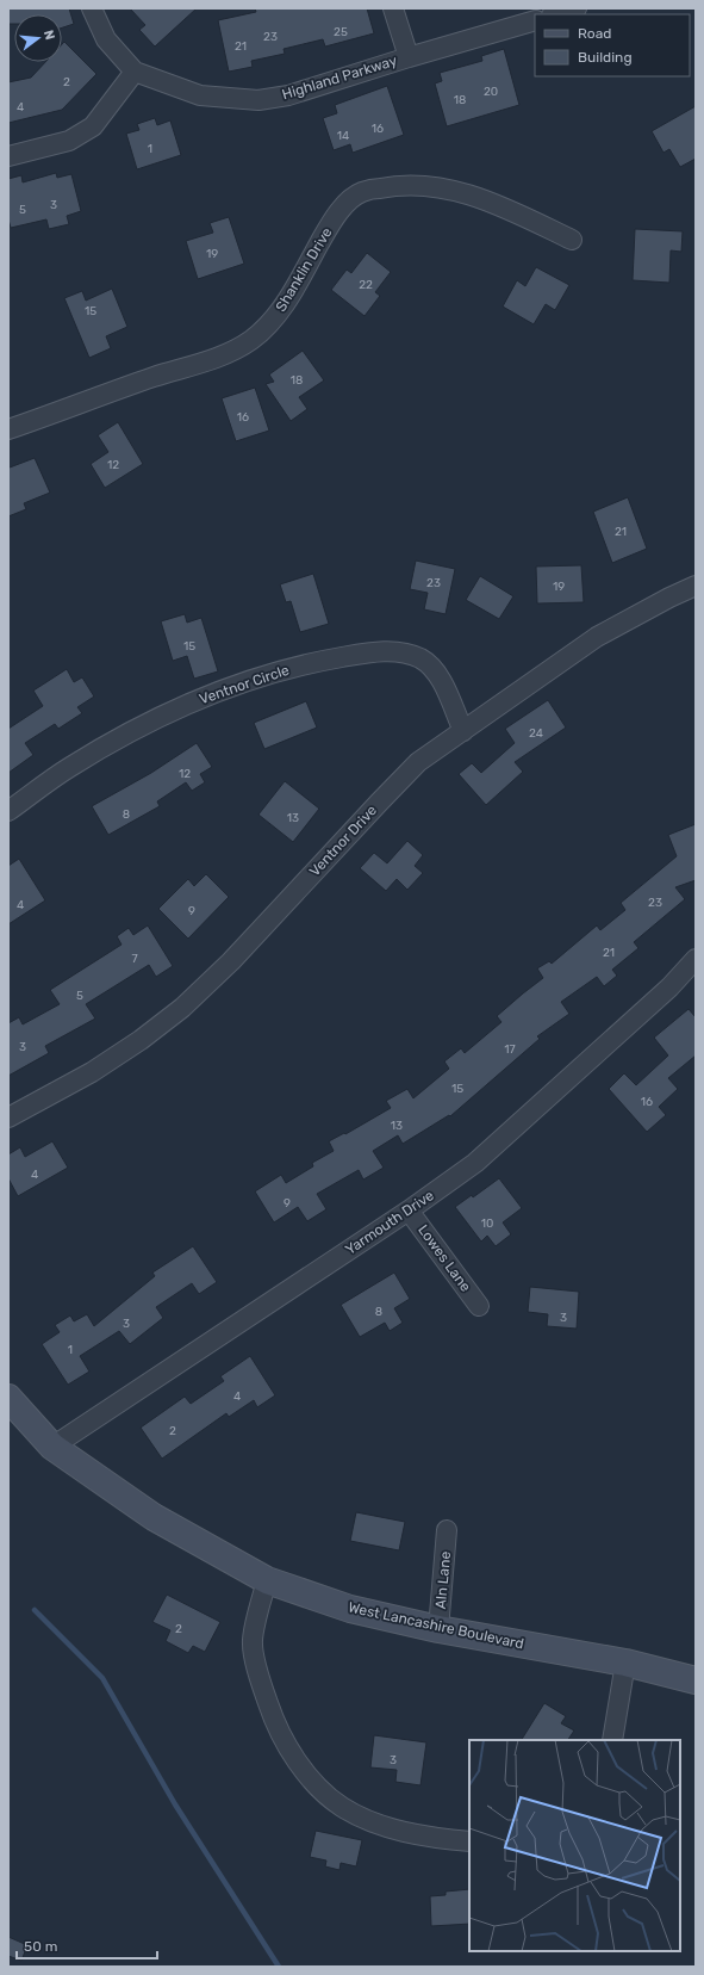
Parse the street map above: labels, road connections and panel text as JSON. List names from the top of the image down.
{
  "streets": {
    "main road": ["West Lancashire Boulevard"],
    "street": [
      "Highland Parkway",
      "Shanklin Drive",
      "Ventnor Circle",
      "Ventnor Drive",
      "Yarmouth Drive",
      "Lowes Lane",
      "Aln Lane"
    ]
  },
  "crossings": [
    ["Ventnor Circle", "Ventnor Drive"],
    ["Yarmouth Drive", "Lowes Lane"],
    ["Yarmouth Drive", "West Lancashire Boulevard"],
    ["Aln Lane", "West Lancashire Boulevard"]
  ],
  "house_numbers": [
    "25",
    "23",
    "21",
    "2",
    "20",
    "18",
    "4",
    "16",
    "14",
    "1",
    "3",
    "5",
    "19",
    "22",
    "15",
    "18",
    "16",
    "12",
    "21",
    "23",
    "19",
    "15",
    "24",
    "12",
    "8",
    "13",
    "23",
    "4",
    "9",
    "21",
    "7",
    "5",
    "3",
    "17",
    "15",
    "16",
    "13",
    "4",
    "9",
    "10",
    "8",
    "3",
    "3",
    "1",
    "4",
    "2",
    "2",
    "3"
  ],
  "legend": ["Road", "Building"],
  "scale_bar": "50 m",
  "north": "right"
}
